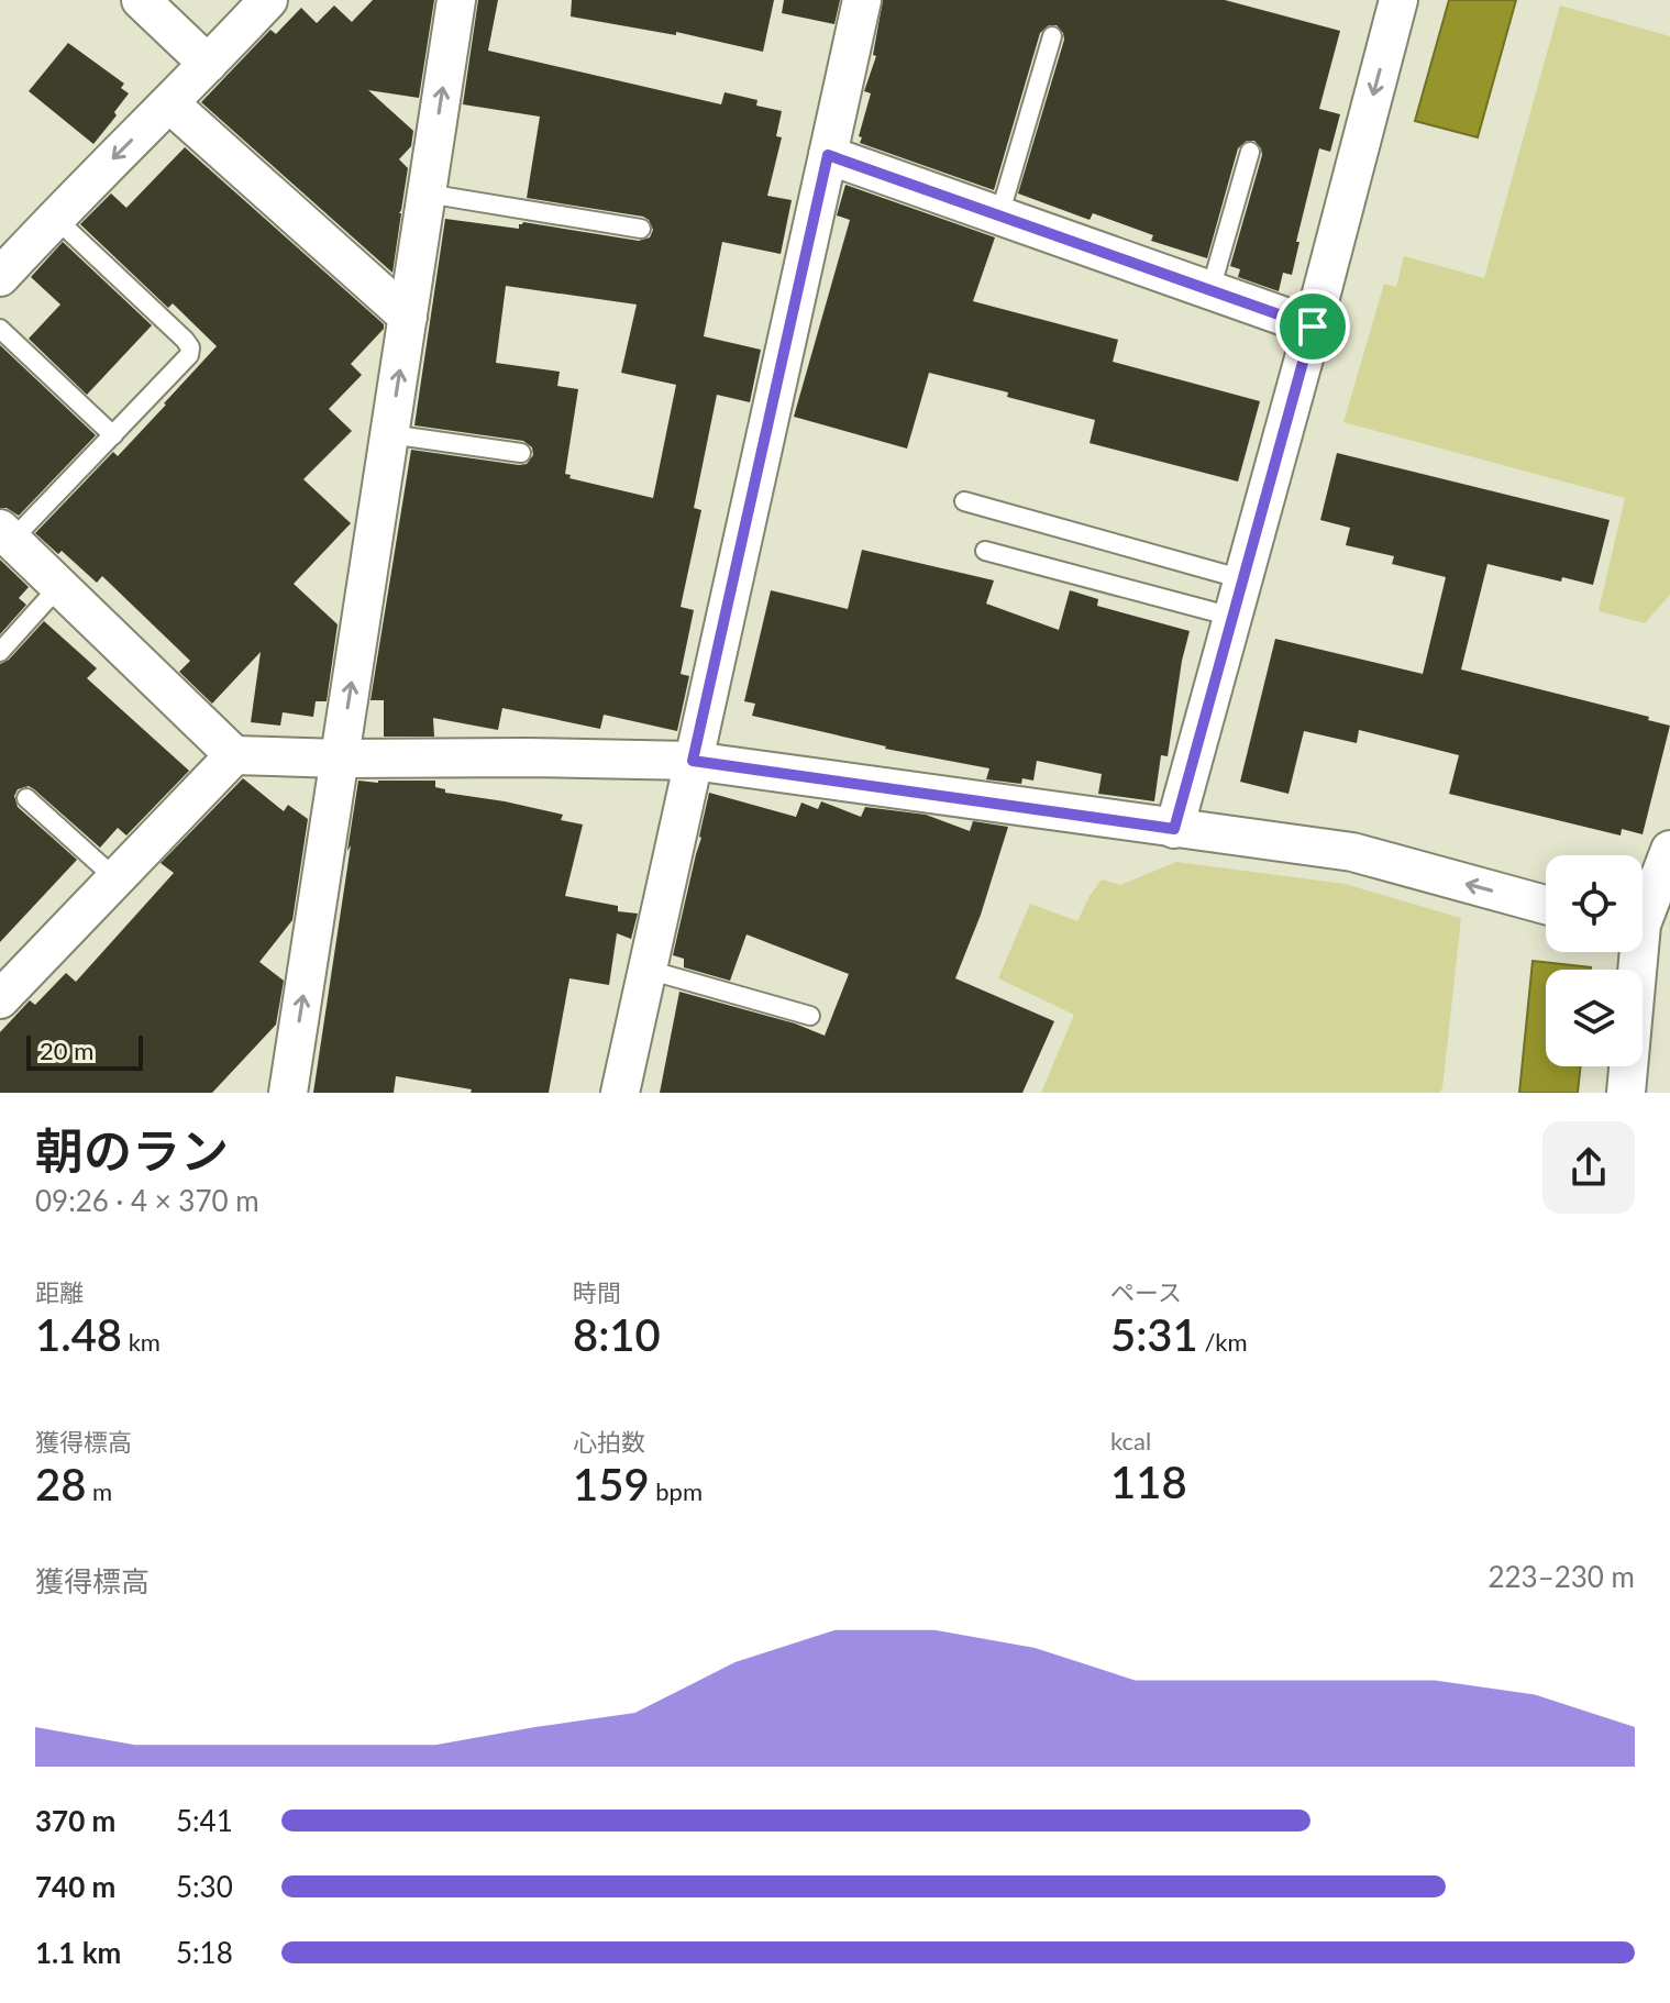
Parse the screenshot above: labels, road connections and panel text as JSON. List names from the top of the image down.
{
  "scale_bar": "20 m",
  "page": {
    "scale": "20 m",
    "heading": ["朝のラン", "09:26 · 4 × 370 m"],
    "stats": [
      ["距離", "1.48 km"],
      ["時間", "8:10"],
      ["ペース", "5:31 /km"],
      ["獲得標高", "28 m"],
      ["心拍数", "159 bpm"],
      ["kcal", "118"]
    ],
    "chart": ["獲得標高", "223–230 m"],
    "list": [
      {
        "name": "370 m",
        "note": "5:41"
      },
      {
        "name": "740 m",
        "note": "5:30"
      },
      {
        "name": "1.1 km",
        "note": "5:18"
      }
    ]
  }
}
